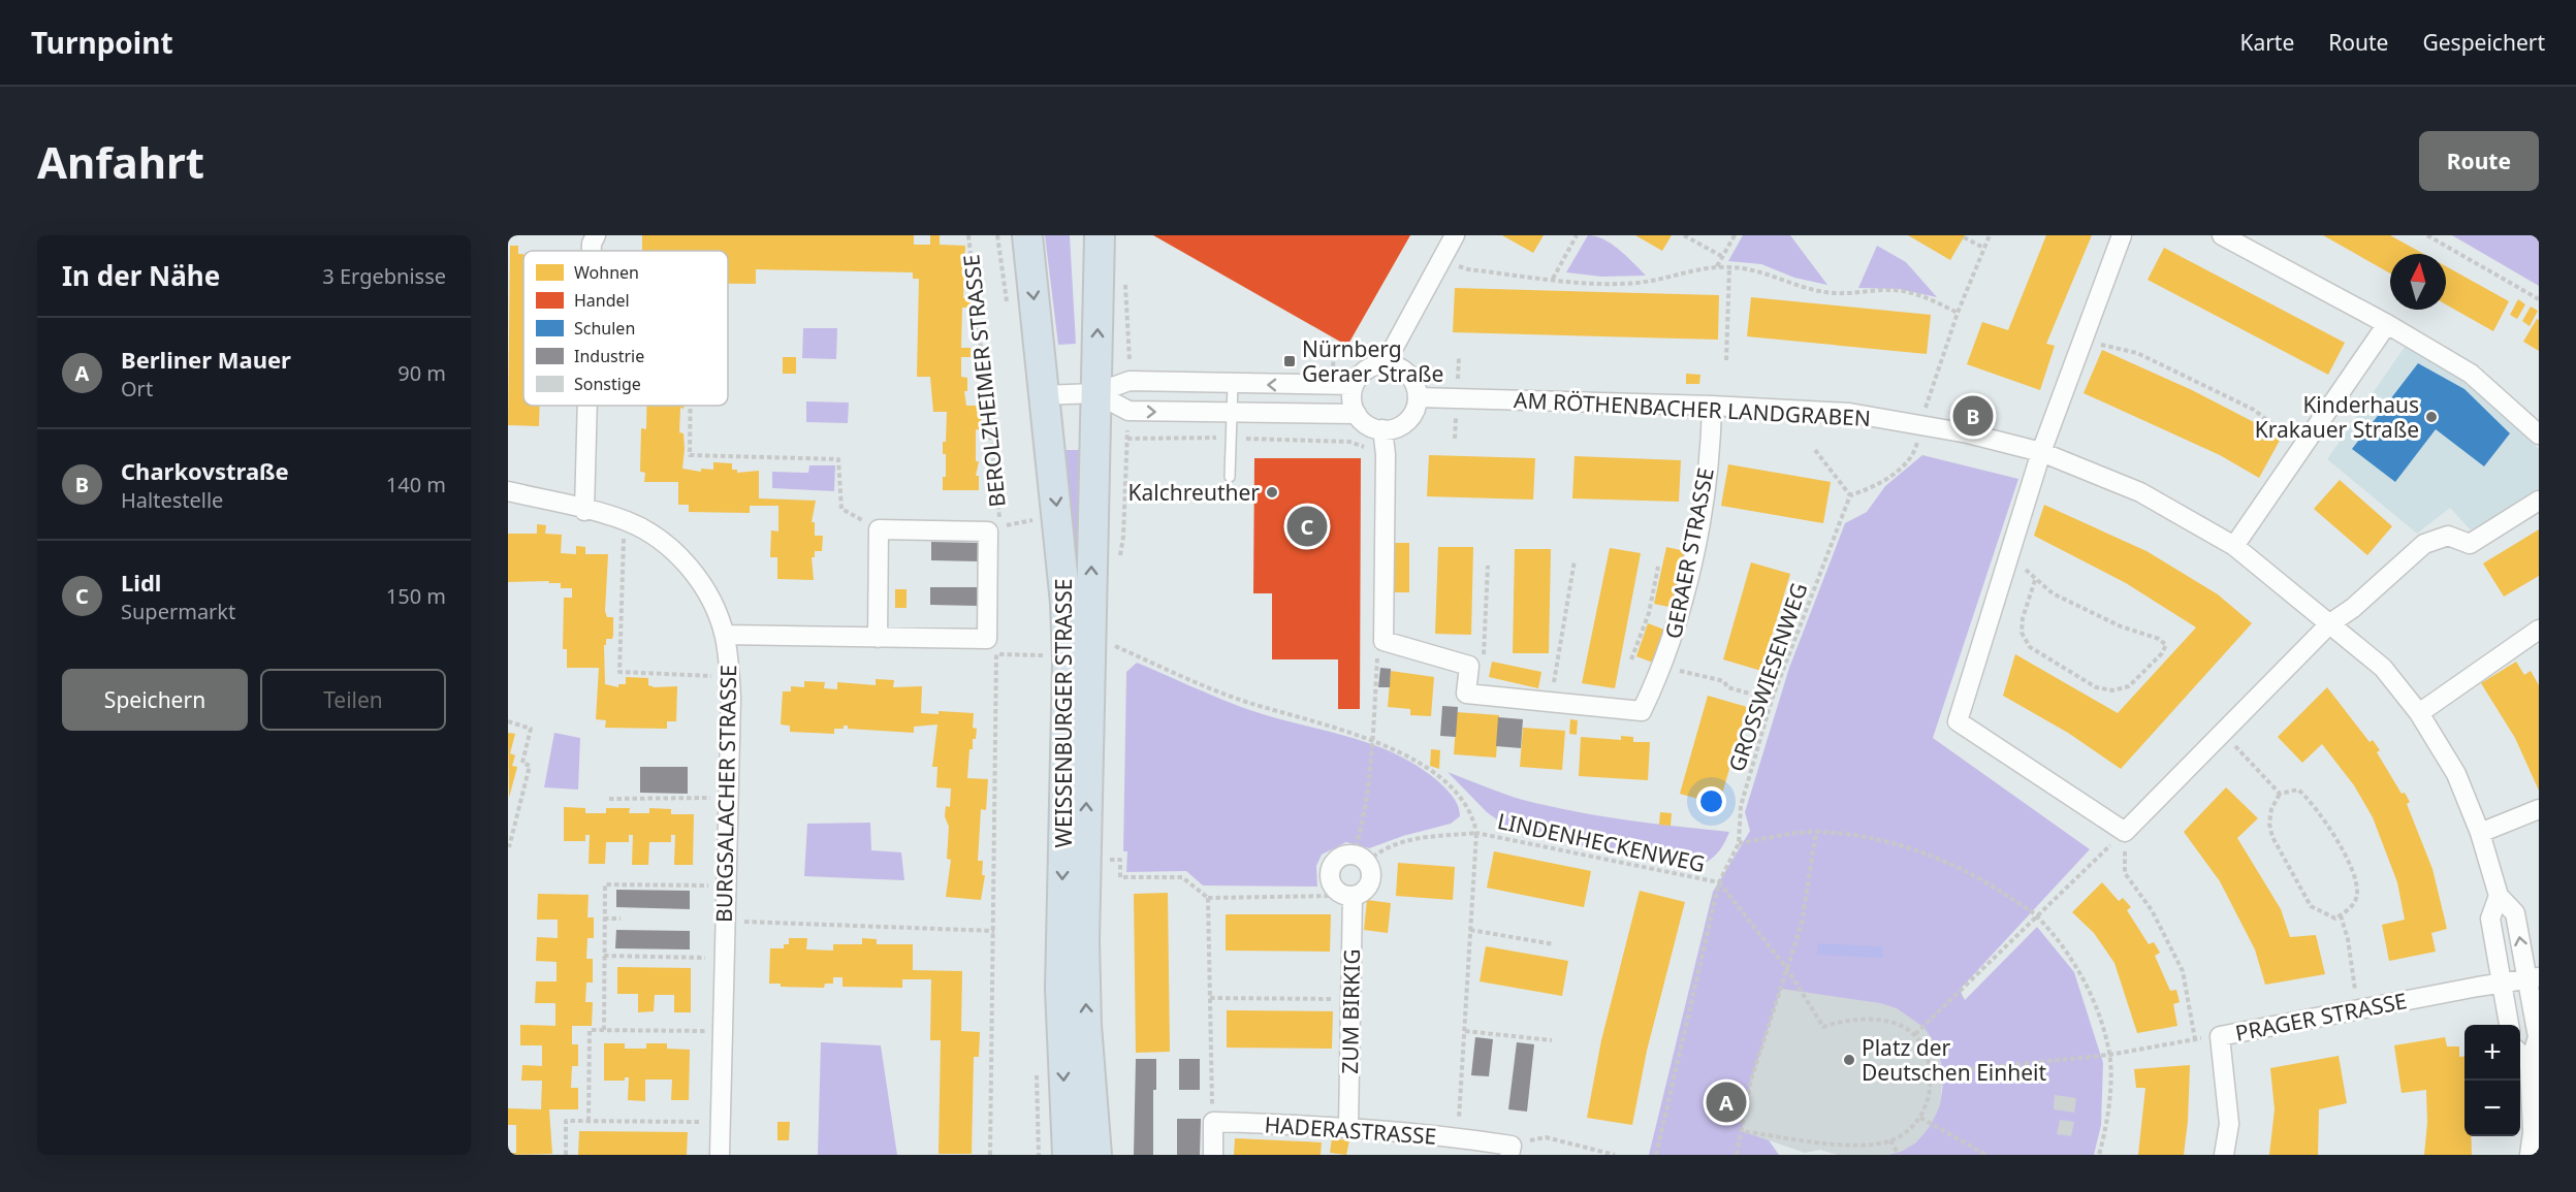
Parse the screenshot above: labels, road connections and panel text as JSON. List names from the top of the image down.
{
  "streets": {
    "main road": ["WEISSENBURGER STRASSE"],
    "street": [
      "BEROLZHEIMER STRASSE",
      "AM RÖTHENBACHER LANDGRABEN",
      "GERAER STRASSE",
      "BURGSALACHER STRASSE",
      "ZUM BIRKIG",
      "PRAGER STRASSE",
      "HADERASTRASSE"
    ],
    "path": ["GROSSWIESENWEG", "LINDENHECKENWEG"]
  },
  "crossings": [
    ["BEROLZHEIMER STRASSE", "BURGSALACHER STRASSE"],
    ["AM RÖTHENBACHER LANDGRABEN", "GERAER STRASSE"],
    ["AM RÖTHENBACHER LANDGRABEN", "PRAGER STRASSE"],
    ["GROSSWIESENWEG", "LINDENHECKENWEG"],
    ["ZUM BIRKIG", "HADERASTRASSE"]
  ],
  "places": {
    "transit": ["Nürnberg Geraer Straße"],
    "other": ["Kinderhaus Krakauer Straße", "Kalchreuther", "Platz der Deutschen Einheit"]
  },
  "legend": [
    "Wohnen",
    "Handel",
    "Schulen",
    "Industrie",
    "Sonstige"
  ],
  "north": "top",
  "page": {
    "header": "Turnpoint",
    "nav": ["Karte", "Route", "Gespeichert"],
    "buttons": [
      "Route",
      ["Speichern", "Teilen"]
    ],
    "title": "Anfahrt",
    "heading": ["In der Nähe", "3 Ergebnisse"],
    "list": [
      {
        "mark": "A",
        "name": "Berliner Mauer",
        "note": "Ort",
        "value": "90 m"
      },
      {
        "mark": "B",
        "name": "Charkovstraße",
        "note": "Haltestelle",
        "value": "140 m"
      },
      {
        "mark": "C",
        "name": "Lidl",
        "note": "Supermarkt",
        "value": "150 m"
      }
    ],
    "pins": ["B", "C", "A"],
    "map_buttons": ["+", "−"]
  }
}
